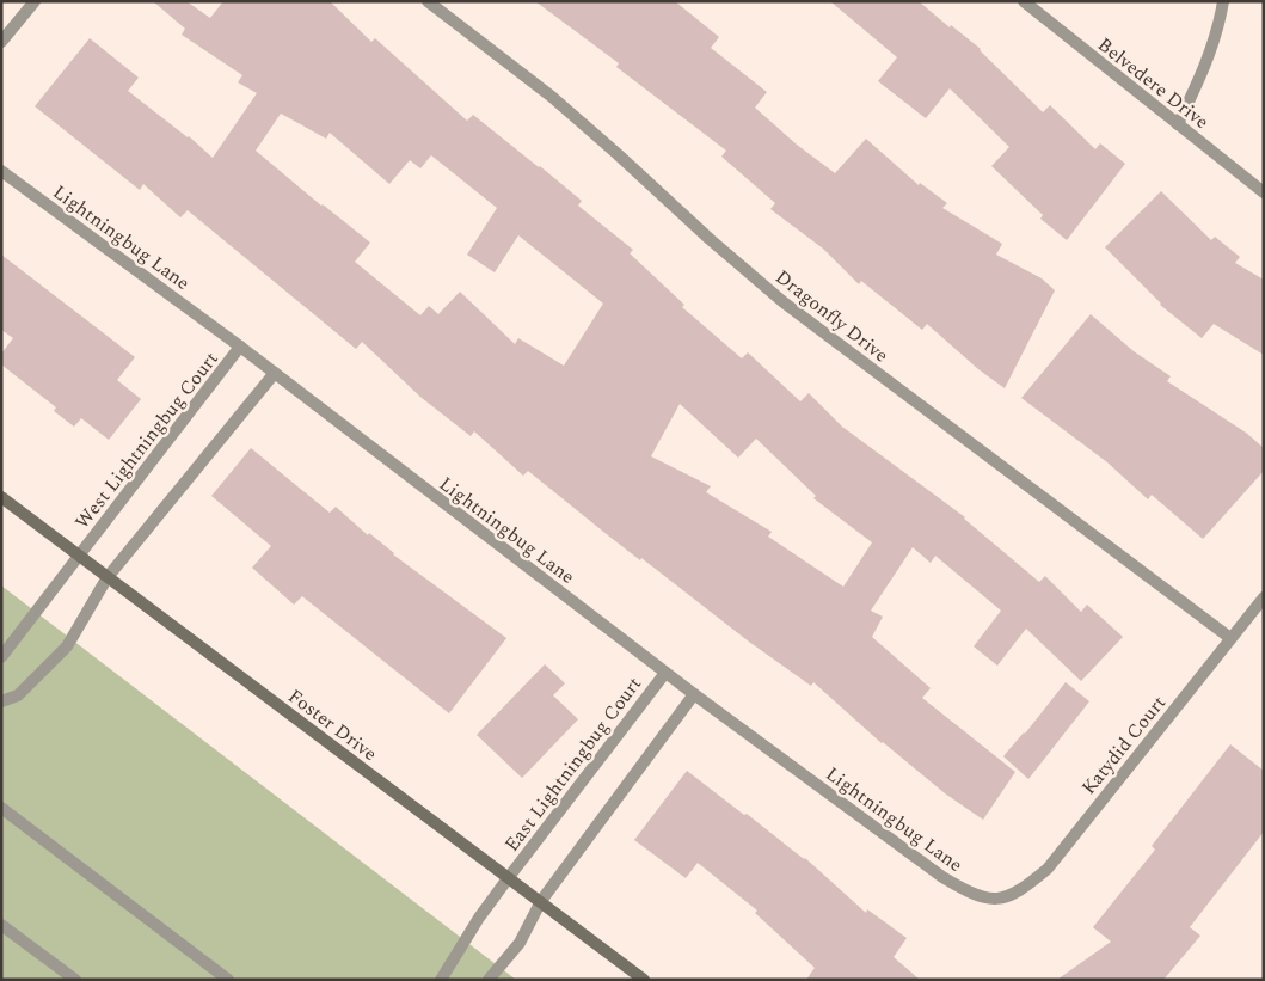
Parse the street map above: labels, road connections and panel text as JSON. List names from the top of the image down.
{
  "streets": {
    "street": [
      "Belvedere Drive",
      "Lightningbug Lane",
      "Dragonfly Drive",
      "West Lightningbug Court",
      "Foster Drive",
      "Katydid Court",
      "East Lightningbug Court"
    ]
  },
  "crossings": [
    ["Lightningbug Lane", "West Lightningbug Court"],
    ["Lightningbug Lane", "Katydid Court"],
    ["Lightningbug Lane", "East Lightningbug Court"],
    ["Dragonfly Drive", "Katydid Court"],
    ["West Lightningbug Court", "Foster Drive"],
    ["Foster Drive", "East Lightningbug Court"]
  ]
}
